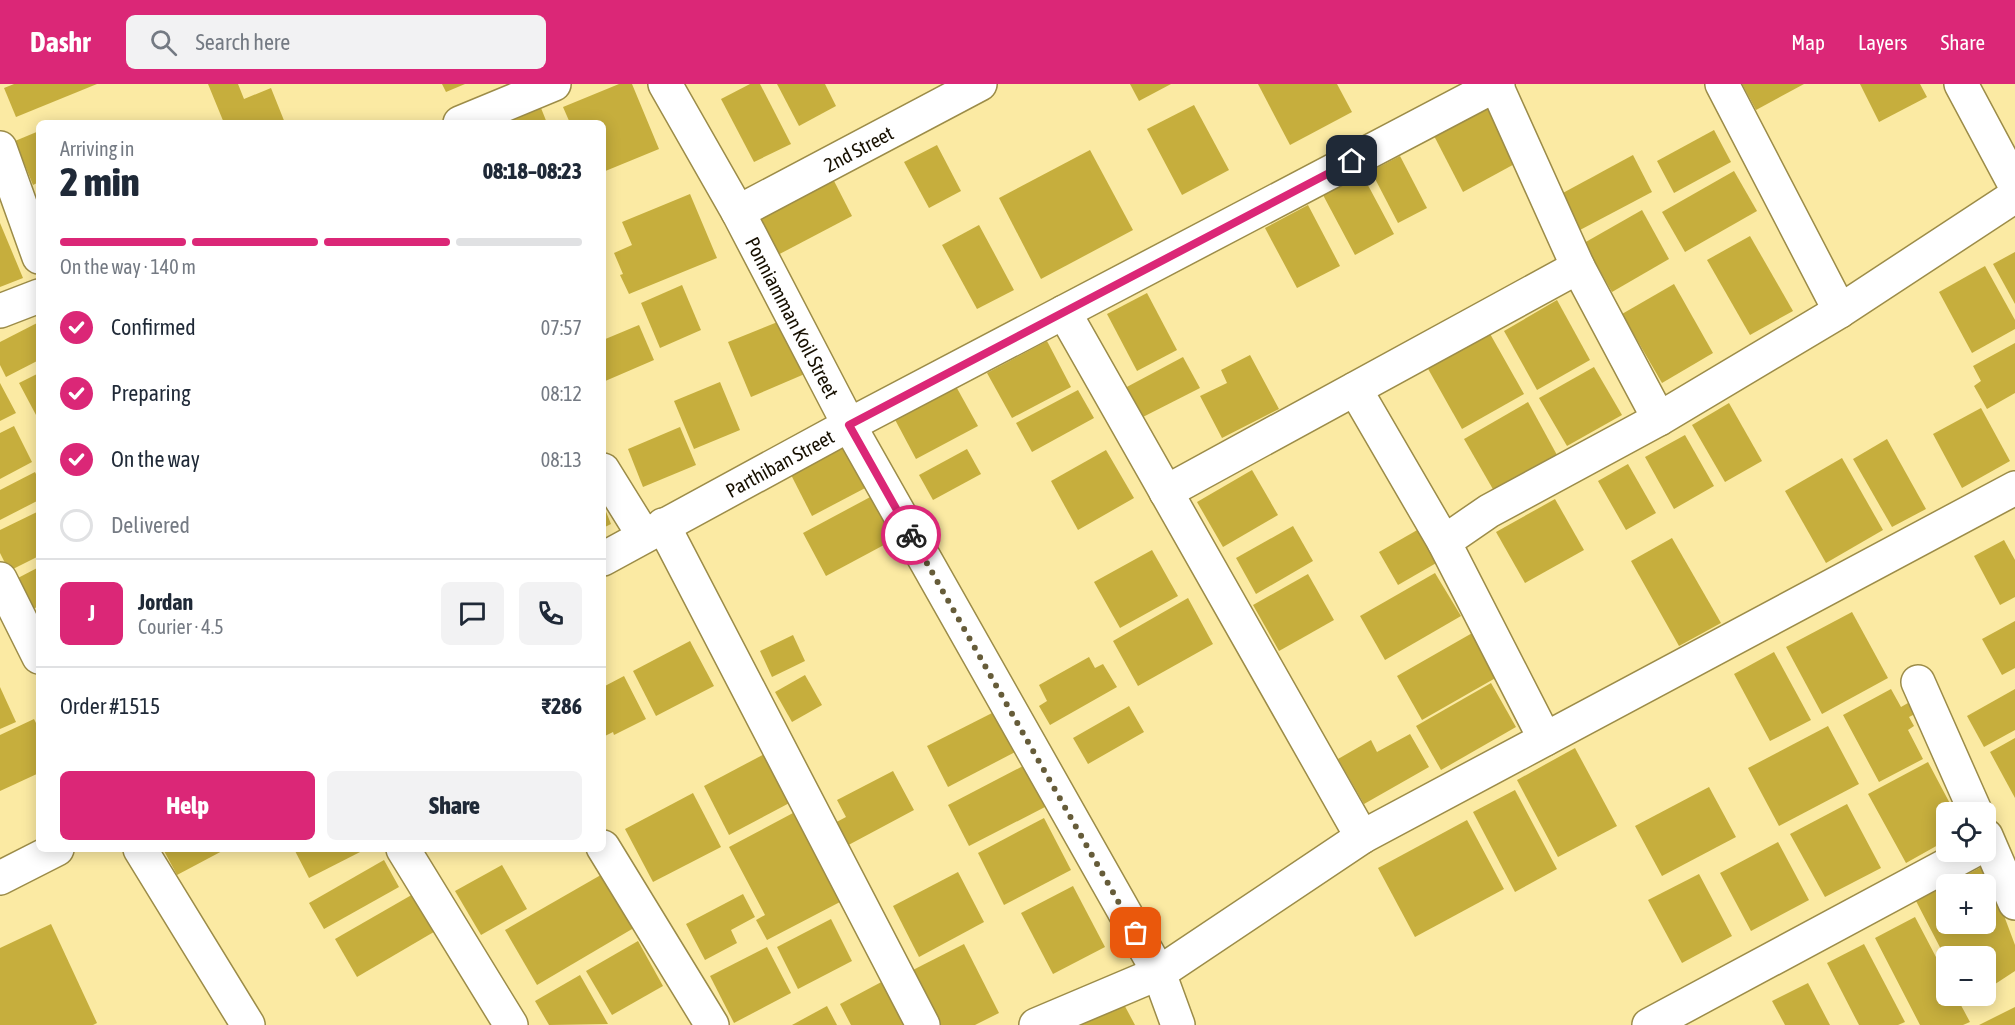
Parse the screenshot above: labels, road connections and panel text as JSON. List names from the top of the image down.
{
  "streets": {
    "street": ["2nd Street", "Ponniamman Koil Street", "Parthiban Street"]
  },
  "crossings": [
    ["2nd Street", "Ponniamman Koil Street"],
    ["Ponniamman Koil Street", "Parthiban Street"]
  ],
  "page": {
    "header": "Dashr",
    "search": "Search here",
    "nav": ["Map", "Layers", "Share"],
    "heading": ["2 min", "Arriving in", "08:18–08:23"],
    "panel": [
      "Jordan",
      "Courier · 4.5",
      "Order #1515",
      "₹286"
    ],
    "bar": "On the way · 140 m",
    "list": [
      ["Confirmed", "07:57"],
      ["Preparing", "08:12"],
      ["On the way", "08:13"],
      "Delivered"
    ],
    "round": "J",
    "buttons": ["Help", "Share"],
    "map_buttons": ["+", "−"]
  }
}
